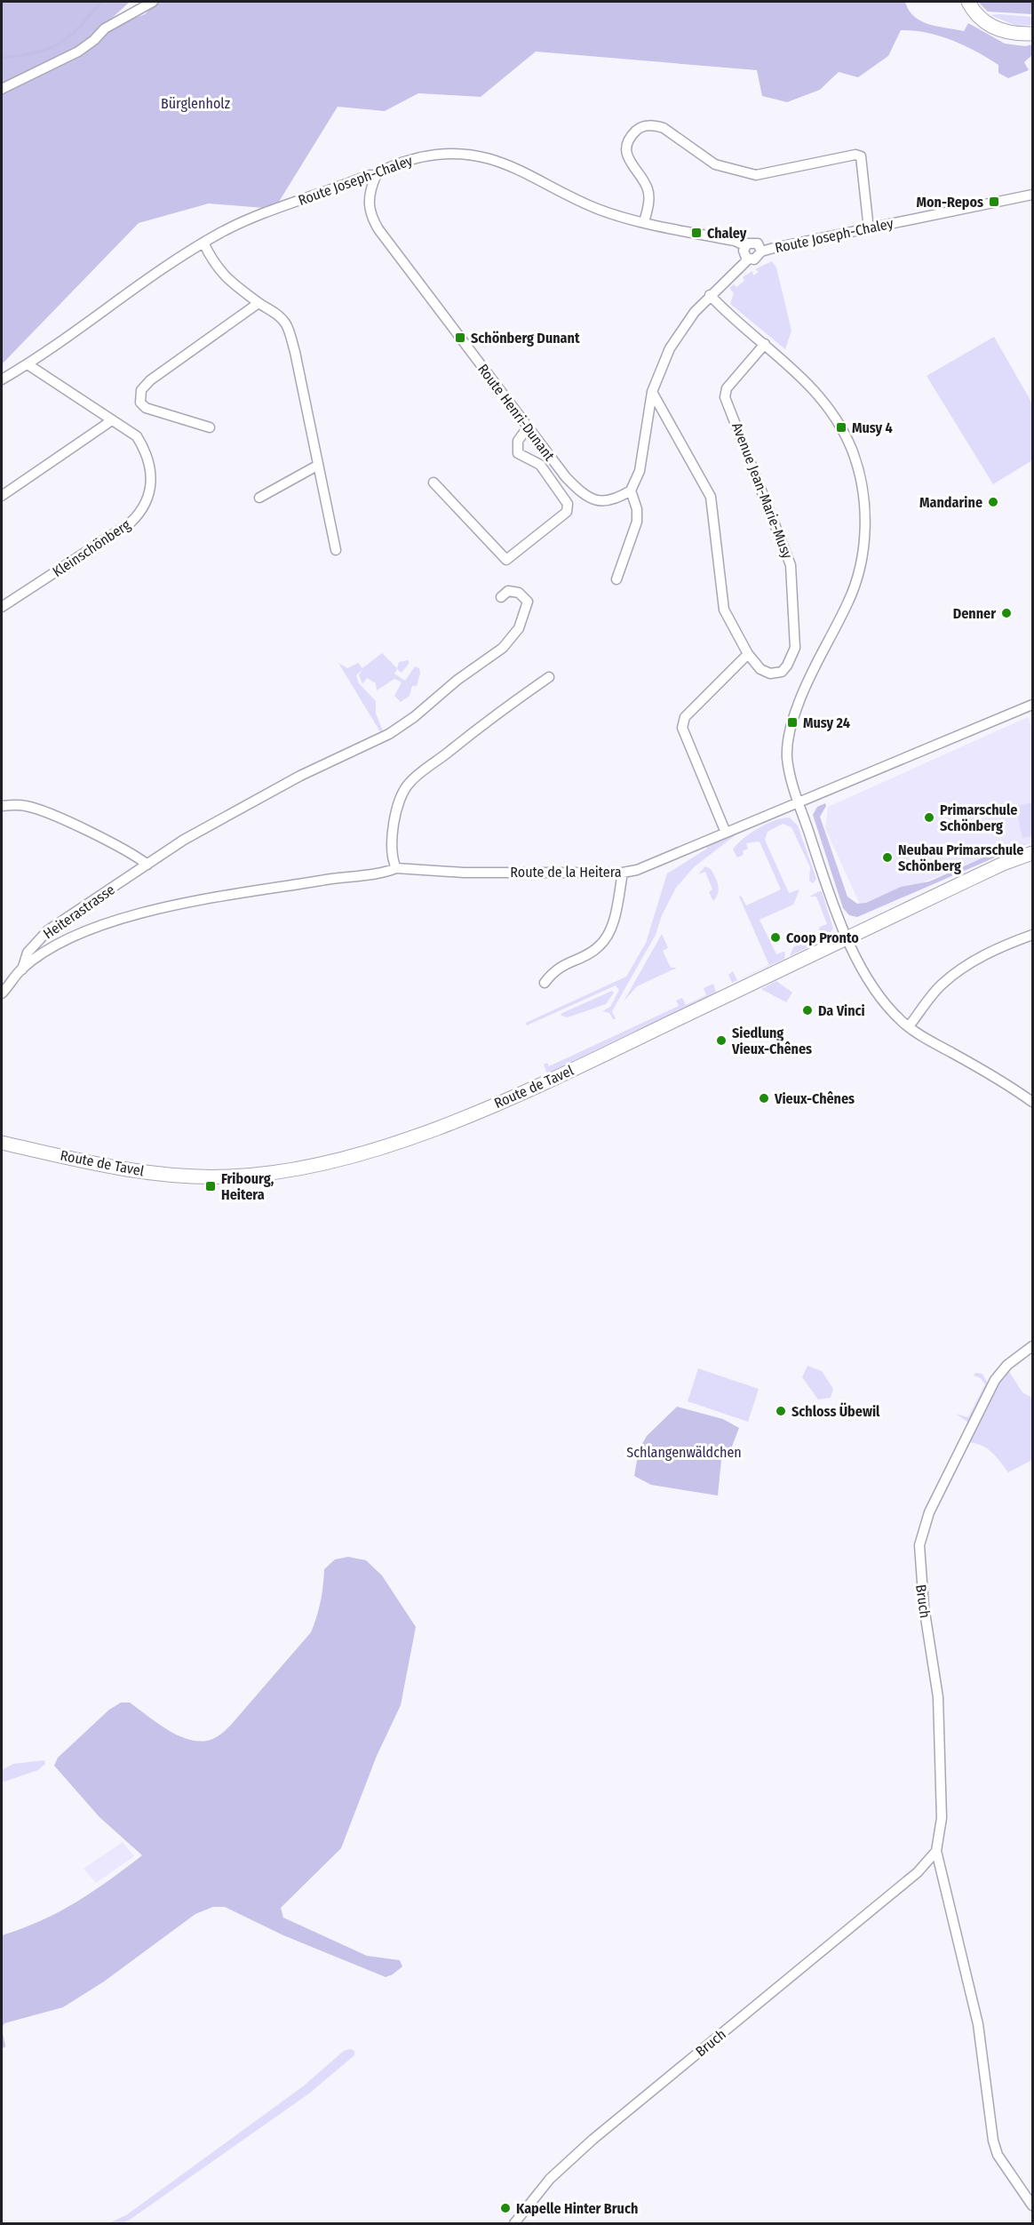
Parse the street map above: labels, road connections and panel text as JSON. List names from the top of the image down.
{
  "streets": {
    "main road": ["Route de Tavel"],
    "street": [
      "Route Joseph-Chaley",
      "Route Henri-Dunant",
      "Avenue Jean-Marie-Musy",
      "Kleinschönberg",
      "Route de la Heitera",
      "Heiterastrasse",
      "Bruch"
    ]
  },
  "crossings": [
    ["Route Joseph-Chaley", "Route Henri-Dunant"],
    ["Route Joseph-Chaley", "Kleinschönberg"],
    ["Route de la Heitera", "Heiterastrasse"]
  ],
  "parks": ["Bürglenholz", "Schlangenwäldchen"],
  "places": {
    "transit": [
      "Mon-Repos",
      "Chaley",
      "Schönberg Dunant",
      "Musy 4",
      "Musy 24",
      "Fribourg, Heitera"
    ],
    "other": [
      "Mandarine",
      "Denner",
      "Primarschule Schönberg",
      "Neubau Primarschule Schönberg",
      "Coop Pronto",
      "Da Vinci",
      "Siedlung Vieux-Chênes",
      "Vieux-Chênes",
      "Schloss Übewil",
      "Kapelle Hinter Bruch"
    ]
  }
}
